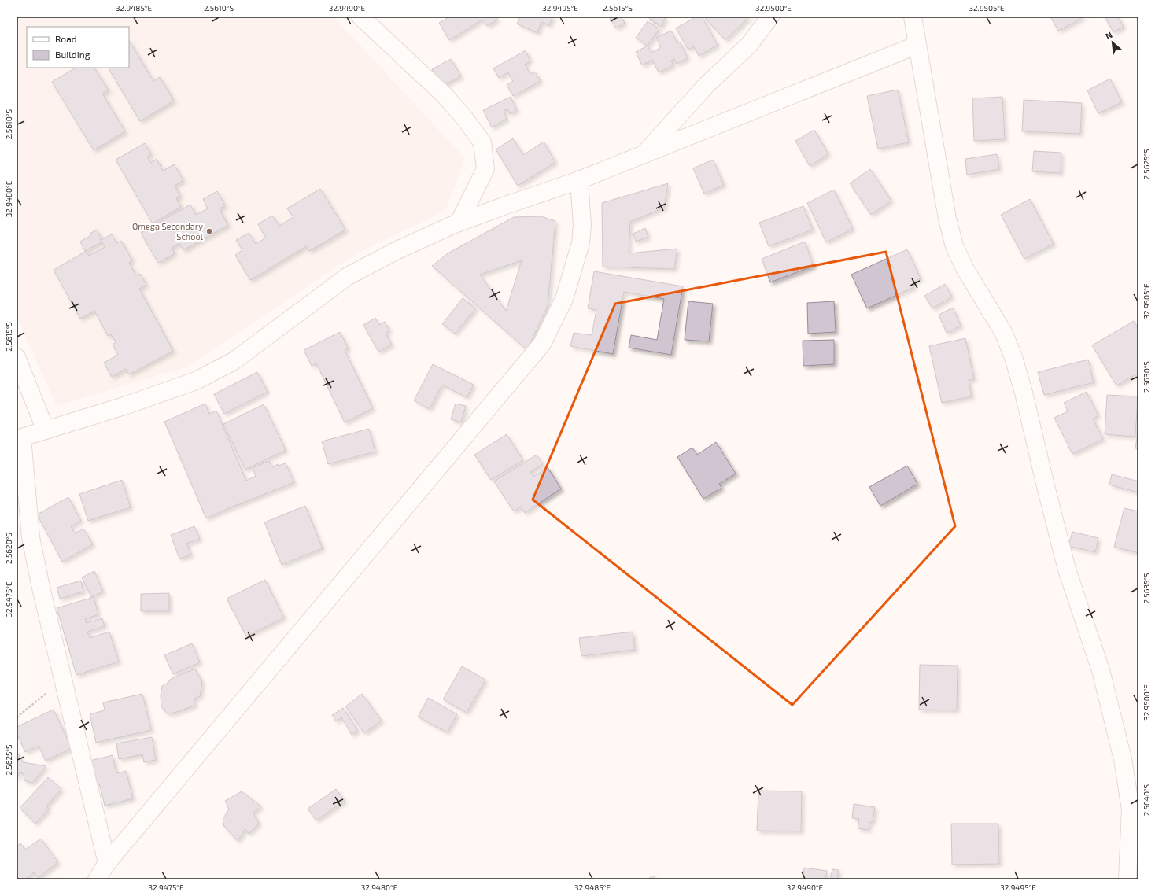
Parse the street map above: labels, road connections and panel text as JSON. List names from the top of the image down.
{
  "places": ["Omega Secondary School"],
  "legend": ["Road", "Building"],
  "north": "top left",
  "coordinates": [
    "32.9485°E",
    "2.5610°S",
    "32.9490°E",
    "32.9495°E",
    "2.5615°S",
    "32.9500°E",
    "32.9505°E",
    "2.5625°S",
    "32.9480°E",
    "2.5630°S",
    "2.5620°S",
    "2.5635°S",
    "32.9475°E",
    "2.5640°S"
  ]
}
